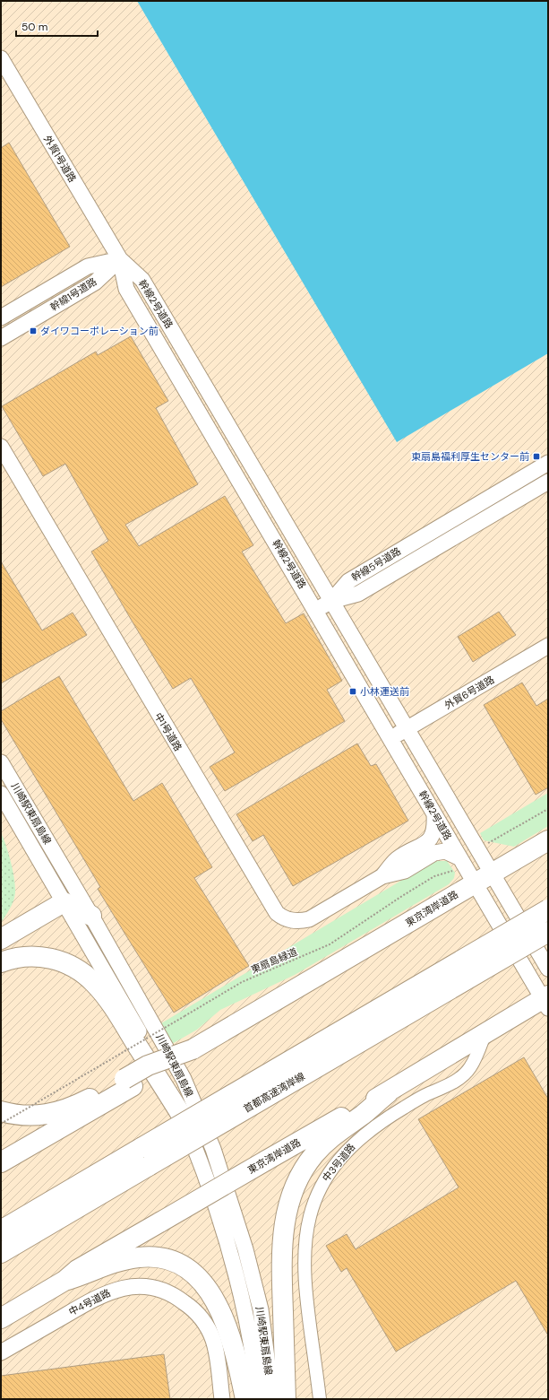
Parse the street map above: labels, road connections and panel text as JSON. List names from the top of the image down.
{
  "streets": {
    "highway": ["東京湾岸道路", "首都高速湾岸線"],
    "street": [
      "外貿1号道路",
      "幹線1号道路",
      "幹線2号道路",
      "幹線5号道路",
      "外貿6号道路",
      "中1号道路",
      "川崎駅東扇島線",
      "中3号道路",
      "中4号道路"
    ],
    "path": ["東扇島緑道"]
  },
  "crossings": [
    ["外貿1号道路", "幹線1号道路"],
    ["外貿1号道路", "幹線2号道路"],
    ["幹線1号道路", "幹線2号道路"],
    ["幹線2号道路", "幹線5号道路"],
    ["幹線2号道路", "外貿6号道路"],
    ["幹線2号道路", "中1号道路"],
    ["幹線2号道路", "東京湾岸道路"],
    ["幹線2号道路", "東扇島緑道"],
    ["中1号道路", "東扇島緑道"],
    ["東京湾岸道路", "中3号道路"]
  ],
  "places": {
    "transit": ["ダイワコーポレーション前", "東扇島福利厚生センター前", "小林運送前"]
  },
  "scale_bar": "50 m"
}
